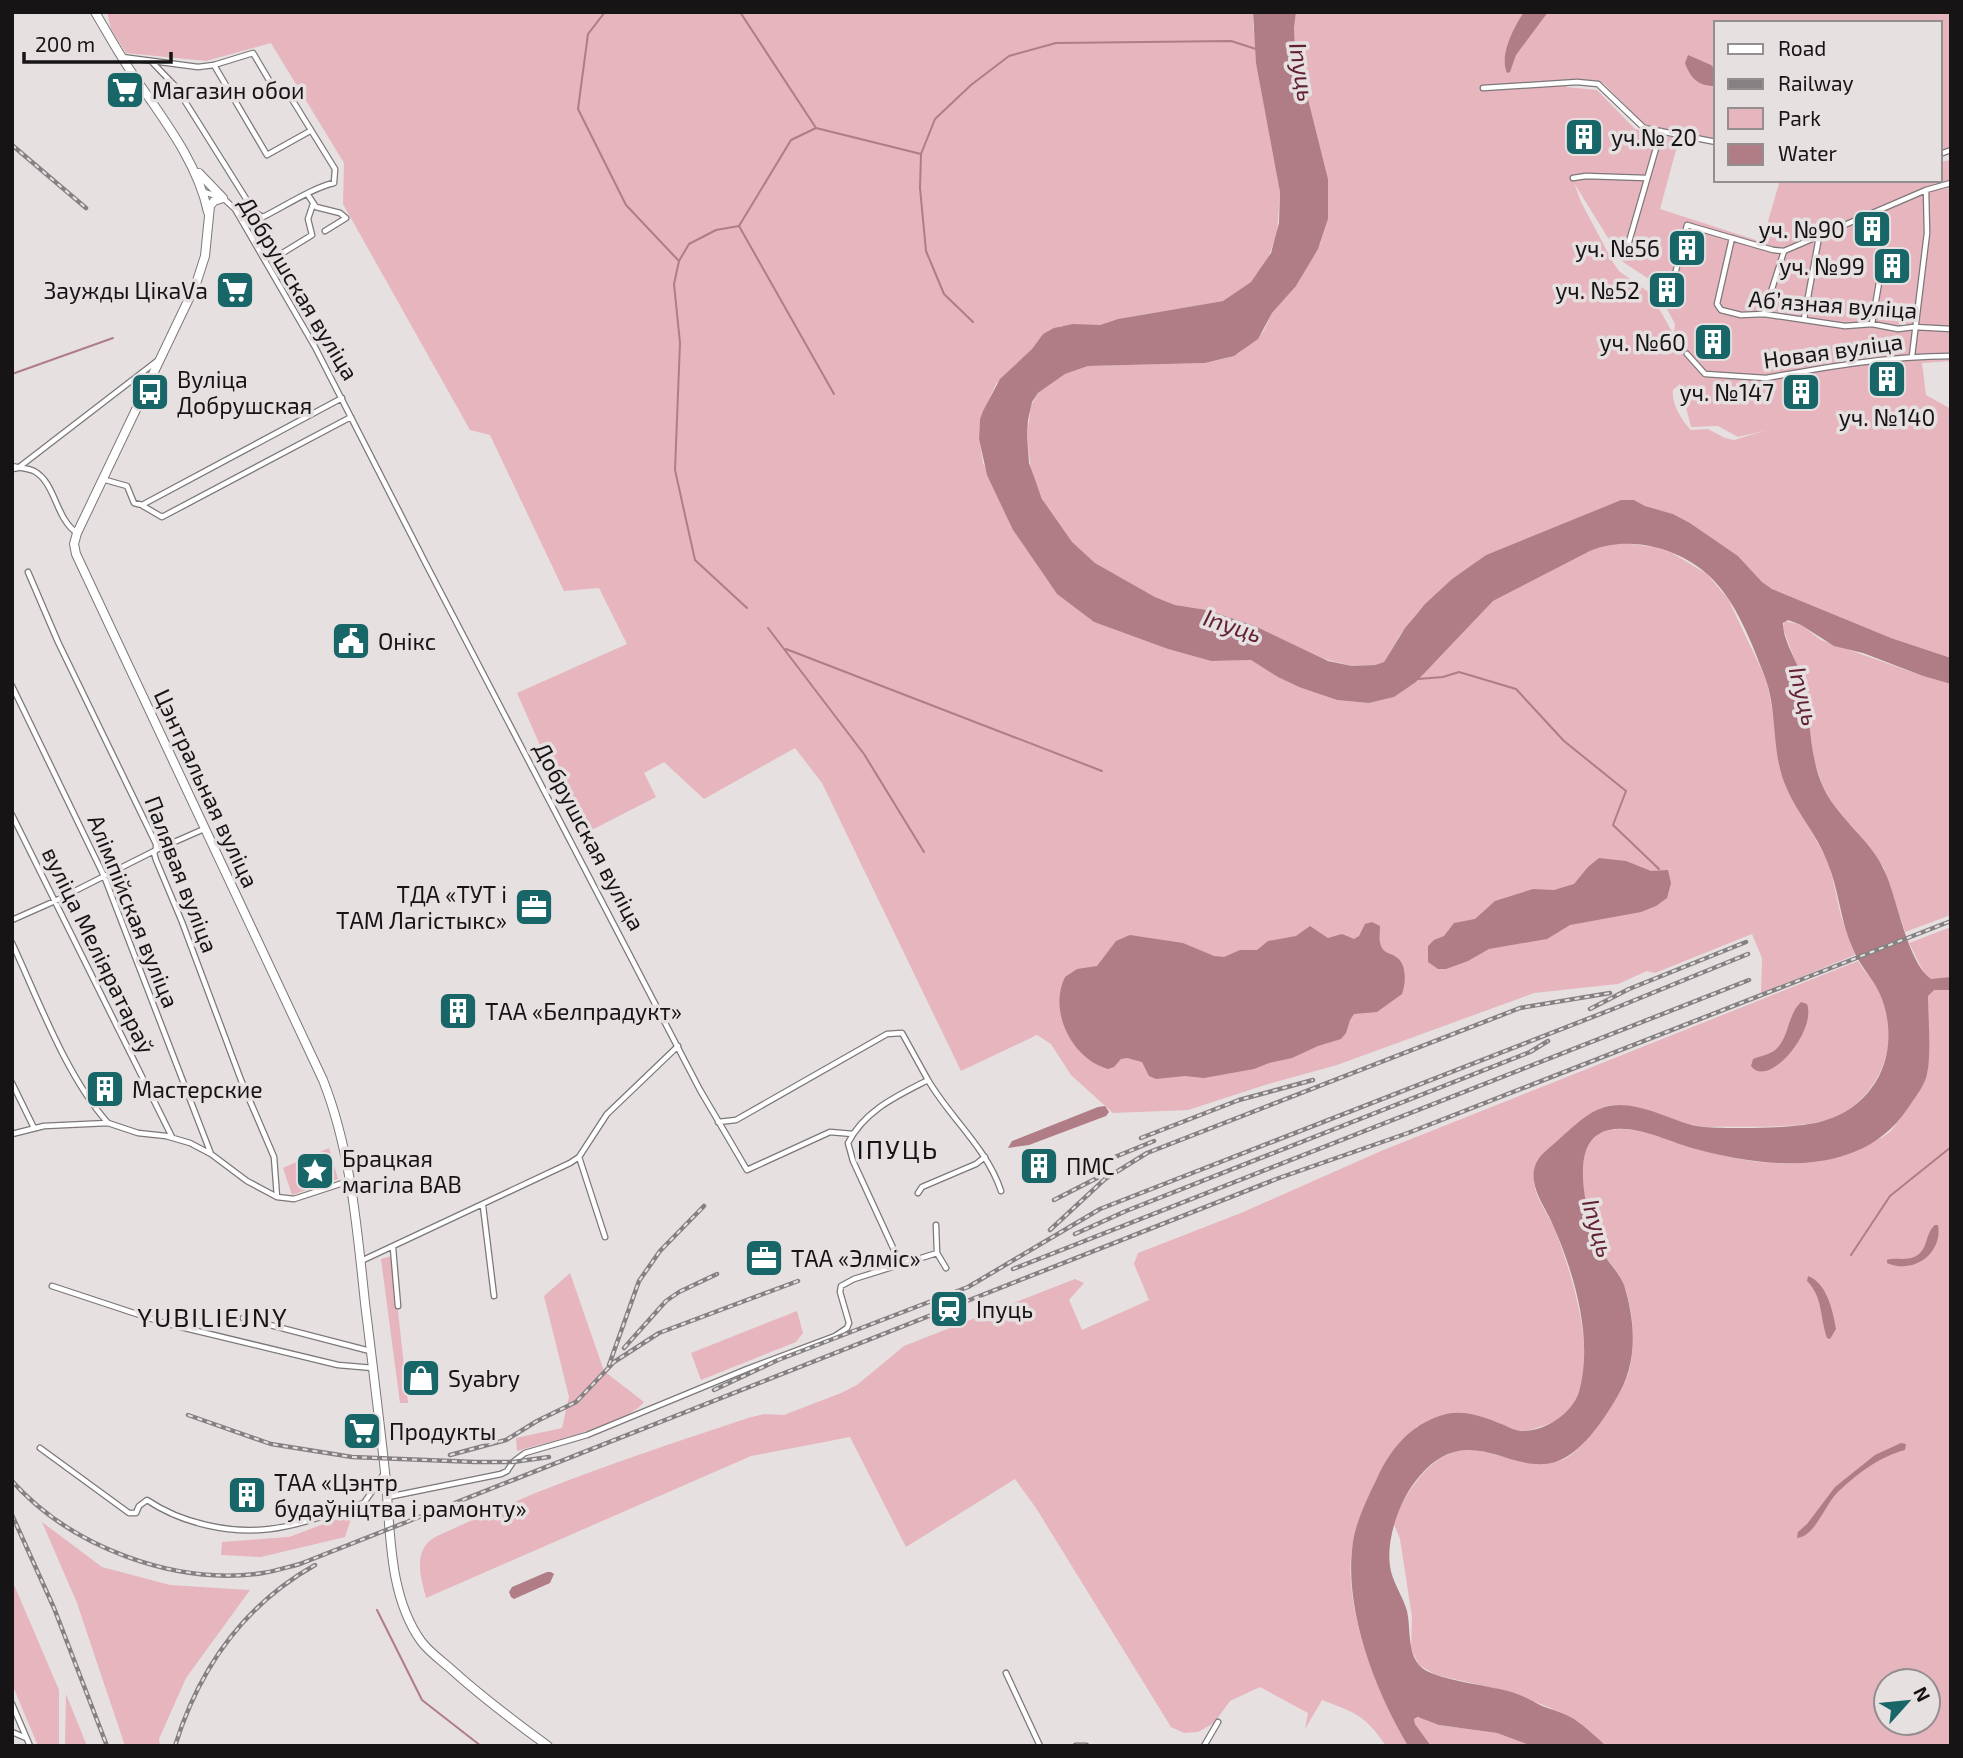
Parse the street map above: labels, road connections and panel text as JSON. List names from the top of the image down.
{
  "streets": {
    "main road": ["Добрушская вуліца", "Цэнтральная вуліца"],
    "street": [
      "Абʼязная вуліца",
      "Новая вуліца",
      "Палявая вуліца",
      "Алімпійская вуліца",
      "вуліца Меліяратараў"
    ]
  },
  "districts": ["ІПУЦЬ", "YUBILIEJNY"],
  "water": ["Іпуць"],
  "places": {
    "supermarket": ["Магазин обои", "Заужды ЦікаVа", "Продукты"],
    "building": [
      "уч.№ 20",
      "уч. №90",
      "уч. №56",
      "уч. №99",
      "уч. №52",
      "уч. №60",
      "уч. №140",
      "уч. №147",
      "ТАА «Белпрадукт»",
      "Мастерские",
      "ПМС",
      "ТАА «Цэнтр будаўніцтва і рамонту»"
    ],
    "bus stop": ["Вуліца Добрушская"],
    "public building": ["Онікс"],
    "office": ["ТДА «ТУТ і ТАМ Лагістыкс»", "ТАА «Элміс»"],
    "place": ["Брацкая магіла ВАВ"],
    "station": ["Іпуць"],
    "shop": ["Syabry"]
  },
  "legend": [
    "Road",
    "Railway",
    "Park",
    "Water"
  ],
  "scale_bar": "200 m",
  "north": "top right"
}
